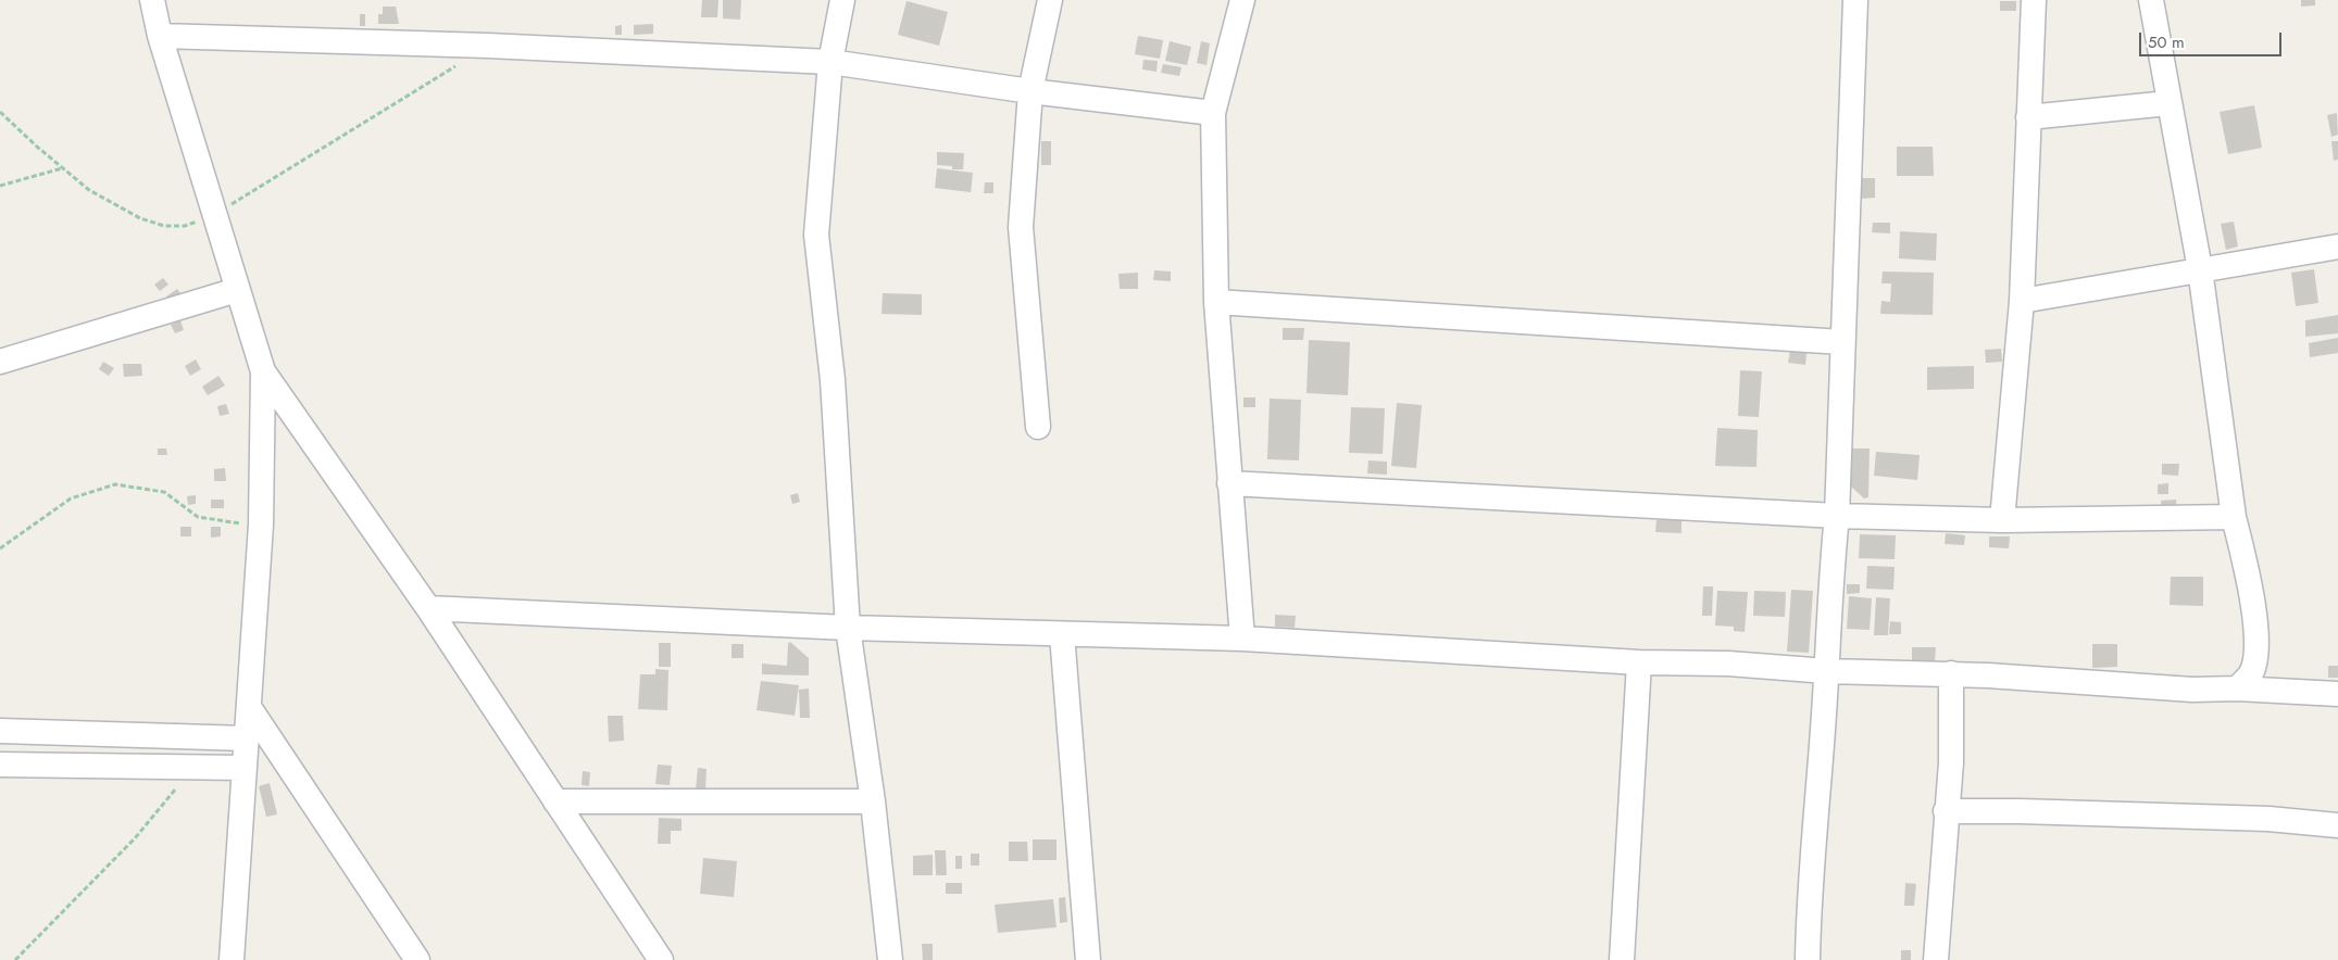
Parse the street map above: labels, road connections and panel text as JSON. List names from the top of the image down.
{
  "scale_bar": "50 m"
}
